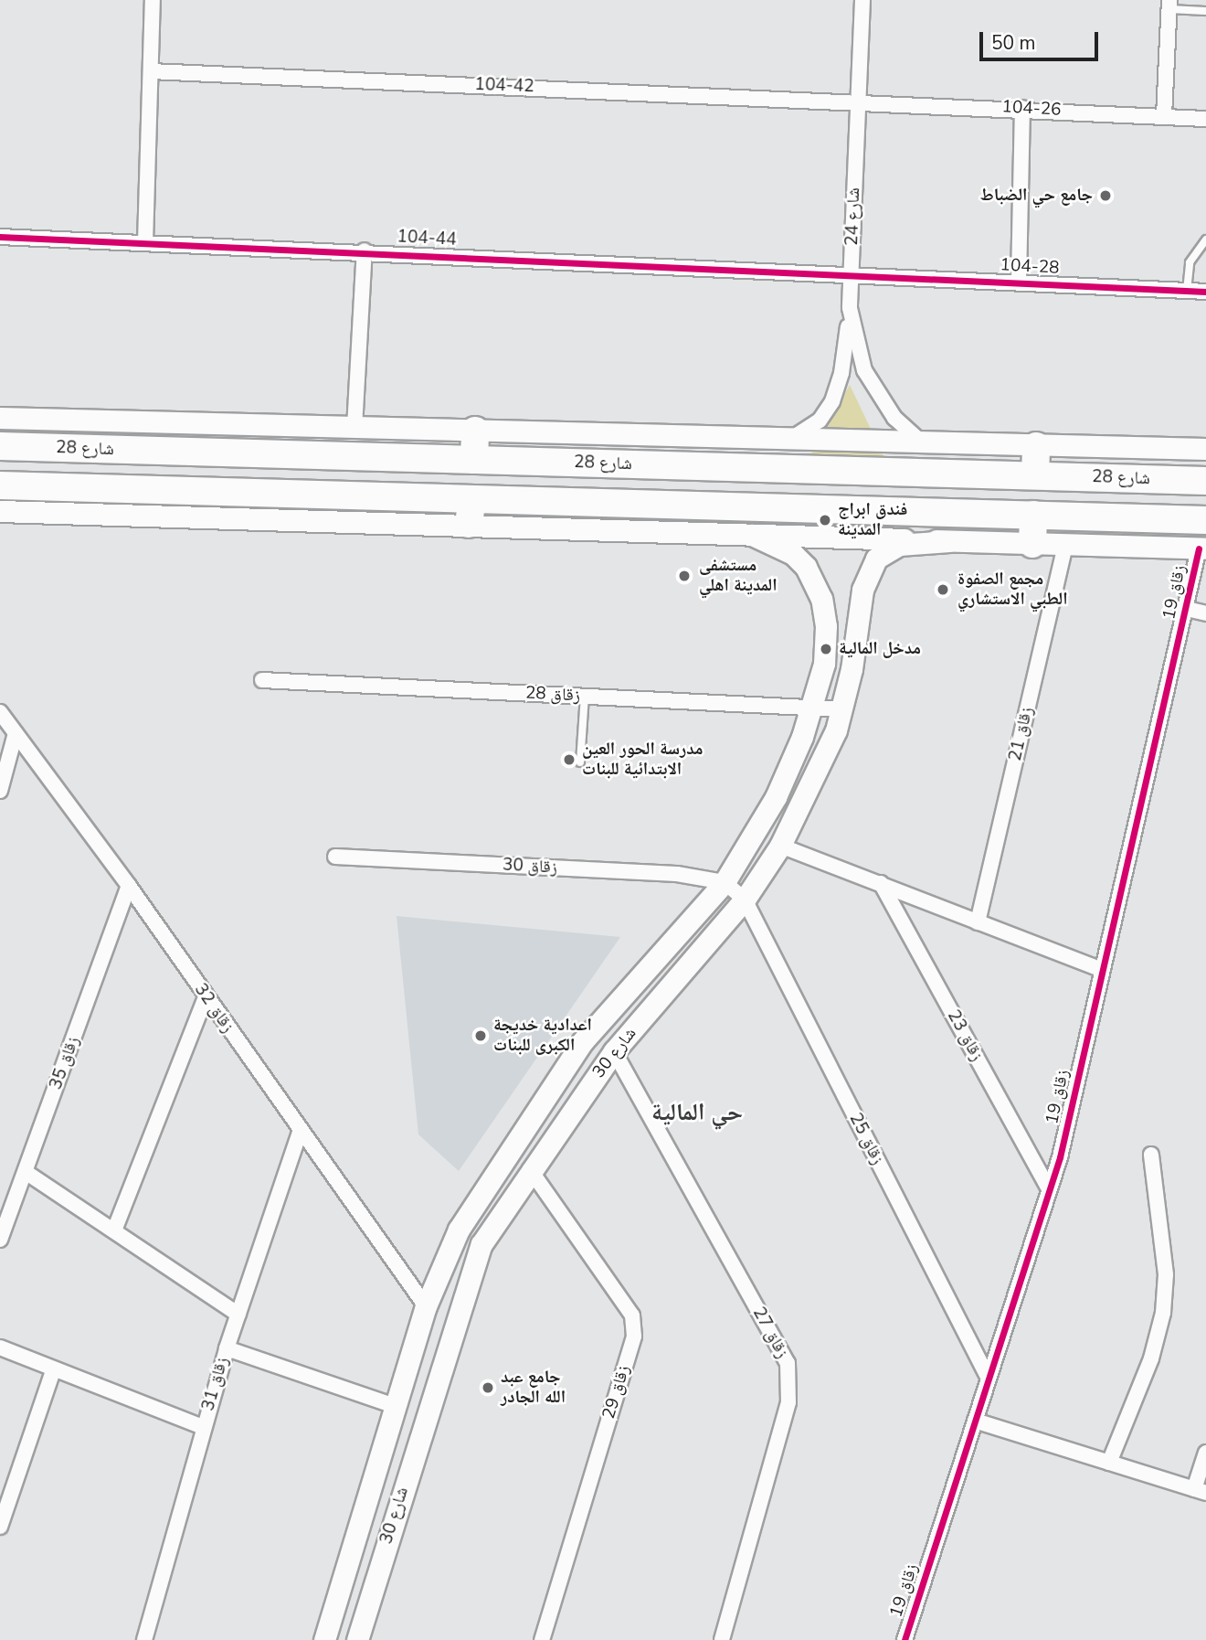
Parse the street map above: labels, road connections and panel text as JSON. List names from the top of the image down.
{
  "streets": {
    "highway": ["شارع 28"],
    "main road": ["شارع 30"],
    "street": [
      "104-42",
      "104-26",
      "شارع 24",
      "104-44",
      "104-28",
      "زقاق 19",
      "زقاق 28",
      "زقاق 21",
      "زقاق 30",
      "زقاق 32",
      "زقاق 23",
      "زقاق 35",
      "زقاق 25",
      "زقاق 27",
      "زقاق 31",
      "زقاق 29"
    ]
  },
  "crossings": [
    ["104-42", "104-26"],
    ["104-42", "شارع 24"],
    ["104-26", "شارع 24"],
    ["شارع 24", "104-44"],
    ["شارع 24", "104-28"],
    ["104-44", "104-28"],
    ["زقاق 19", "زقاق 23"],
    ["زقاق 19", "زقاق 25"],
    ["زقاق 28", "شارع 30"],
    ["زقاق 30", "شارع 30"],
    ["زقاق 32", "شارع 30"],
    ["زقاق 32", "زقاق 35"],
    ["زقاق 32", "زقاق 31"],
    ["شارع 30", "زقاق 25"],
    ["شارع 30", "زقاق 27"],
    ["شارع 30", "زقاق 29"]
  ],
  "districts": ["حي المالية"],
  "places": [
    "جامع حي الضباط",
    "فندق ابراج المدينة",
    "مستشفى المدينة اهلي",
    "مجمع الصفوة الطبي الاستشاري",
    "مدخل المالية",
    "مدرسة الحور العين الابتدائية للبنات",
    "اعدادية خديجة الكبرى للبنات",
    "جامع عبد الله الجادر"
  ],
  "scale_bar": "50 m"
}
